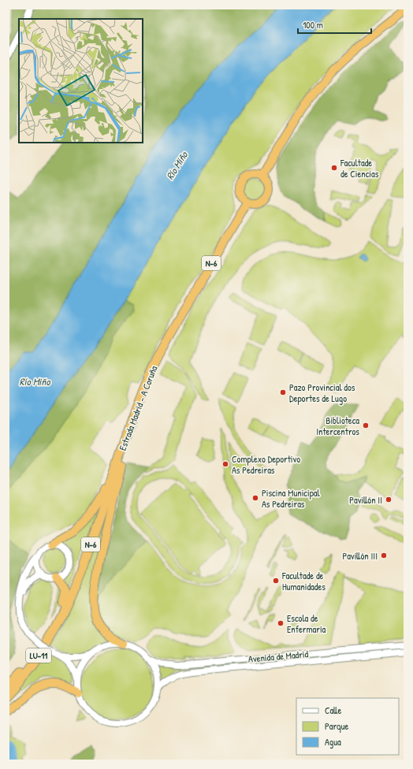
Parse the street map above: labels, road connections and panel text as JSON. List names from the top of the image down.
{
  "streets": {
    "highway": ["N-6", "Estrada Madrid - A Coruña", "LU-11"],
    "street": ["Avenida de Madrid"]
  },
  "water": ["Río Miño"],
  "places": [
    "Facultade de Ciencias",
    "Pazo Provincial dos Deportes de Lugo",
    "Biblioteca Intercentros",
    "Complexo Deportivo As Pedreiras",
    "Piscina Municipal As Pedreiras",
    "Pavillón II",
    "Pavillón III",
    "Facultade de Humanidades",
    "Escola de Enfermaría"
  ],
  "legend": ["Calle", "Parque", "Agua"],
  "scale_bar": "100 m"
}
